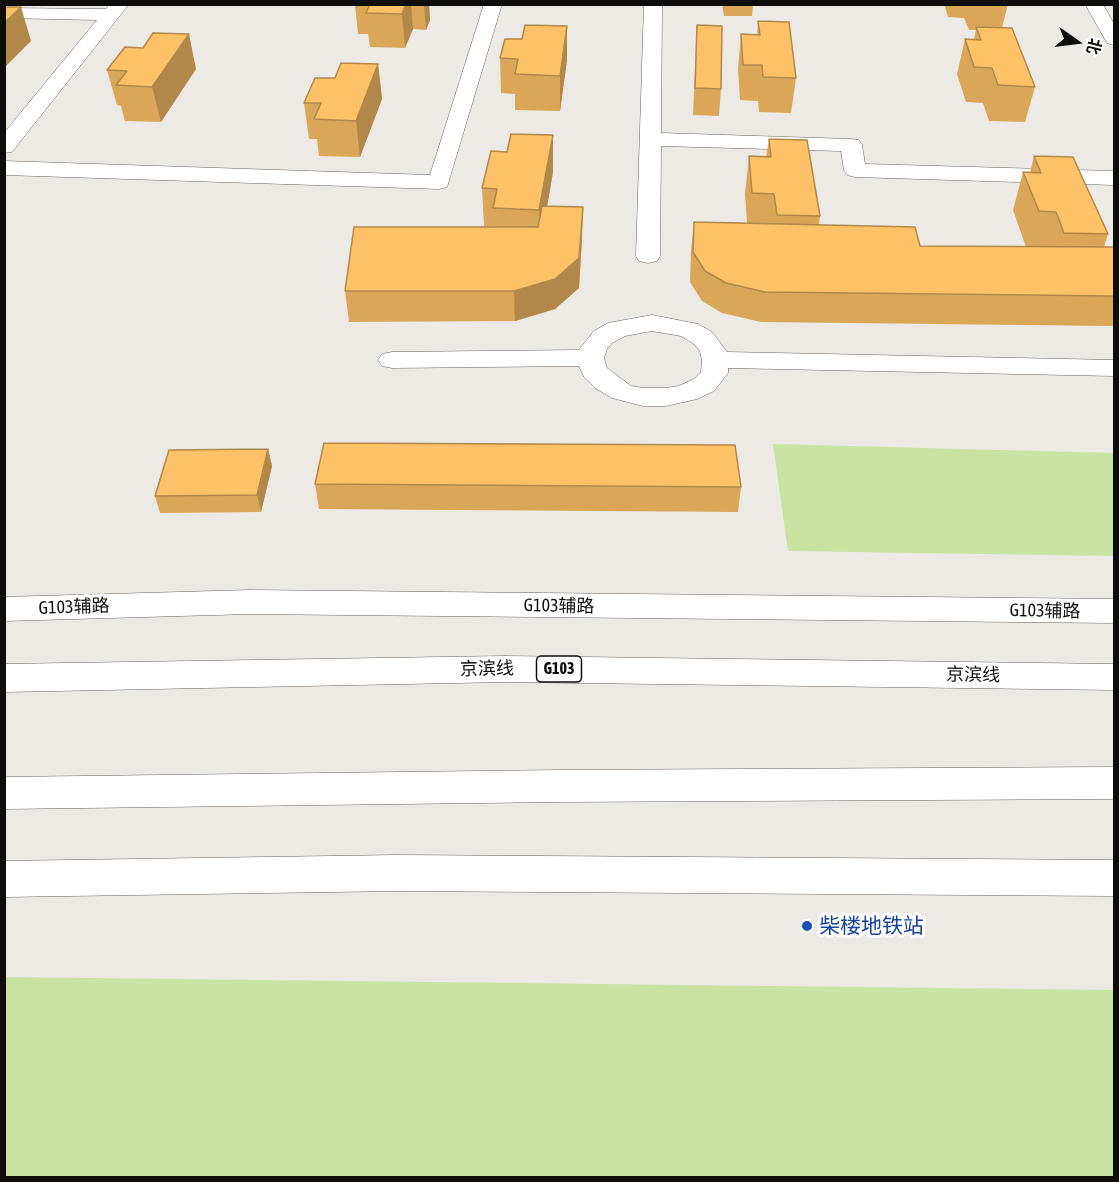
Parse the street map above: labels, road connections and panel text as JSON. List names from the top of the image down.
{
  "streets": {
    "main road": ["G103辅路", "京滨线", "G103"]
  },
  "places": ["柴楼地铁站"],
  "north": "right"
}
